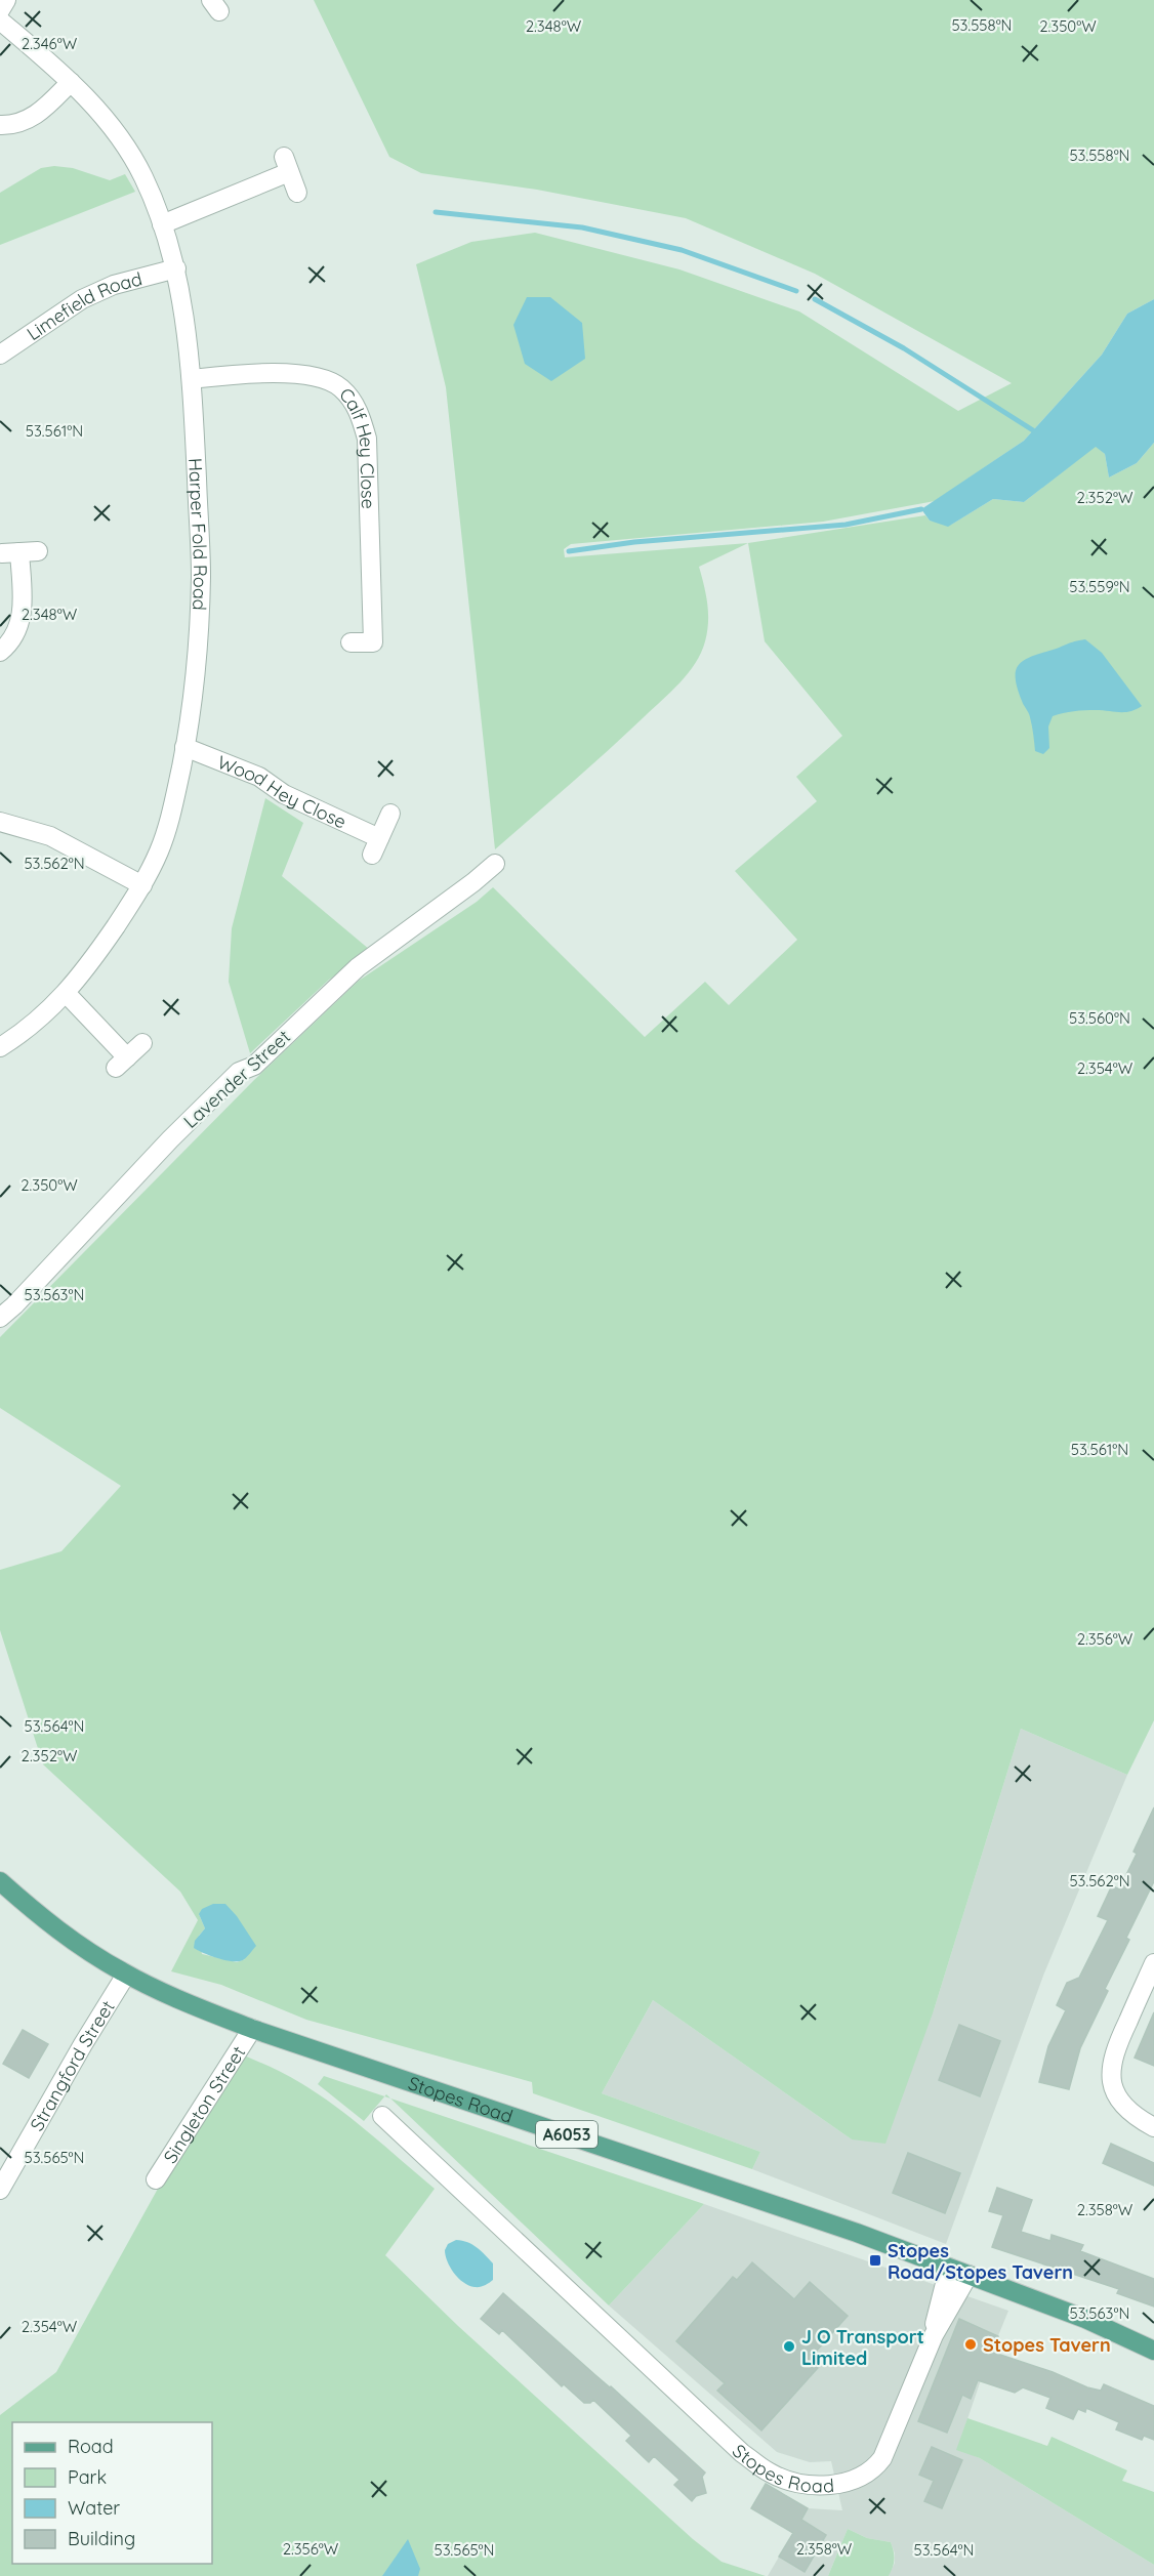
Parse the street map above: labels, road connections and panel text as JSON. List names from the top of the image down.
{
  "streets": {
    "main road": ["Stopes Road", "A6053"],
    "street": [
      "Limefield Road",
      "Calf Hey Close",
      "Harper Fold Road",
      "Wood Hey Close",
      "Lavender Street",
      "Strangford Street",
      "Singleton Street"
    ]
  },
  "crossings": [
    ["Limefield Road", "Harper Fold Road"],
    ["Calf Hey Close", "Harper Fold Road"],
    ["Harper Fold Road", "Wood Hey Close"],
    ["Strangford Street", "Stopes Road"],
    ["Stopes Road", "Singleton Street"]
  ],
  "places": {
    "transit": ["Stopes Road/Stopes Tavern"],
    "other": ["Stopes Tavern", "J O Transport Limited"]
  },
  "legend": [
    "Road",
    "Park",
    "Water",
    "Building"
  ],
  "coordinates": [
    "53.558°N",
    "2.348°W",
    "2.350°W",
    "2.346°W",
    "53.561°N",
    "2.352°W",
    "53.559°N",
    "53.562°N",
    "53.560°N",
    "2.354°W",
    "53.563°N",
    "2.356°W",
    "53.564°N",
    "53.565°N",
    "2.358°W"
  ]
}
